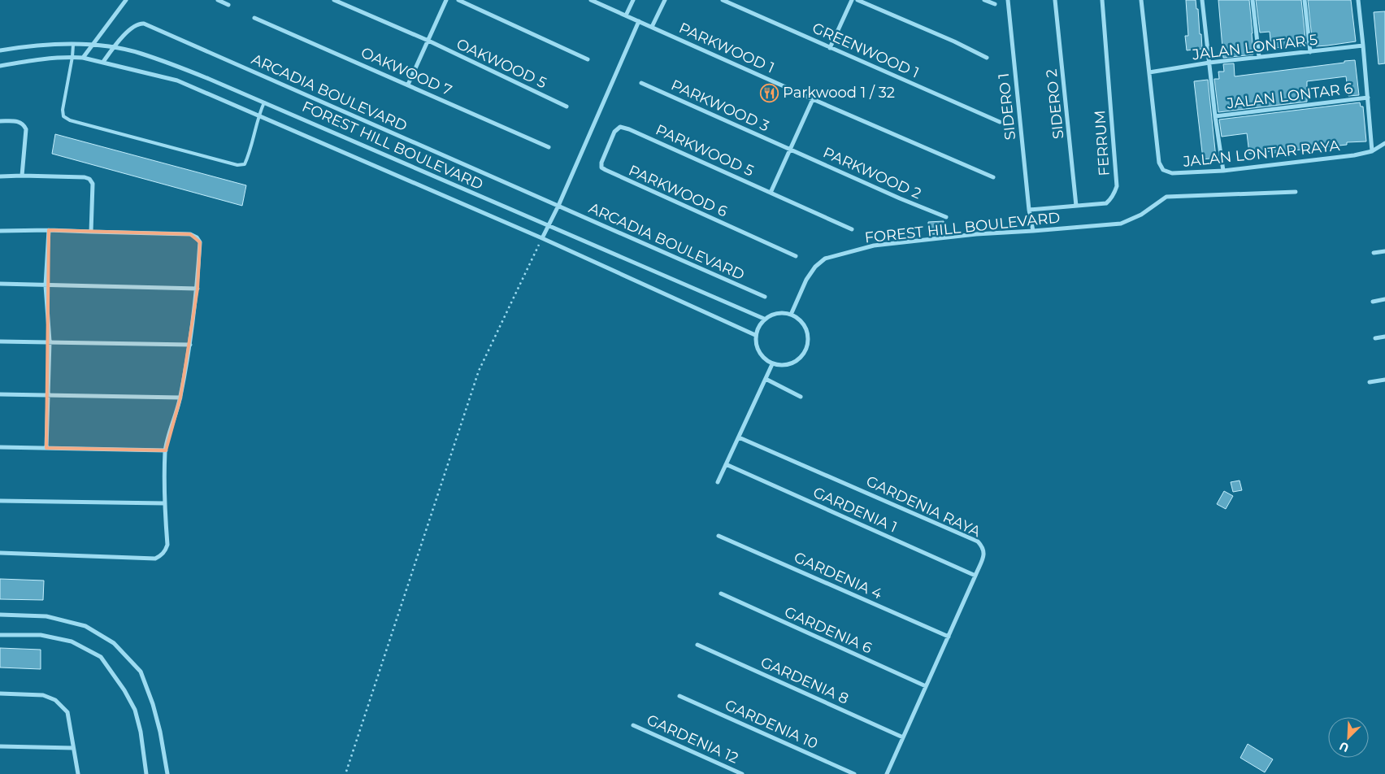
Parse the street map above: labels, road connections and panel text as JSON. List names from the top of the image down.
{
  "streets": {
    "street": [
      "JALAN LONTAR 5",
      "PARKWOOD 1",
      "GREENWOOD 1",
      "OAKWOOD 5",
      "OAKWOOD 7",
      "ARCADIA BOULEVARD",
      "JALAN LONTAR 6",
      "SIDERO 2",
      "PARKWOOD 3",
      "SIDERO 1",
      "FERRUM",
      "FOREST HILL BOULEVARD",
      "PARKWOOD 5",
      "JALAN LONTAR RAYA",
      "PARKWOOD 2",
      "PARKWOOD 6",
      "GARDENIA RAYA",
      "GARDENIA 1",
      "GARDENIA 4",
      "GARDENIA 6",
      "GARDENIA 8",
      "GARDENIA 10",
      "GARDENIA 12"
    ]
  },
  "crossings": [
    ["JALAN LONTAR 5", "JALAN LONTAR RAYA"],
    ["ARCADIA BOULEVARD", "FOREST HILL BOULEVARD"],
    ["SIDERO 2", "FERRUM"],
    ["PARKWOOD 3", "PARKWOOD 2"],
    ["SIDERO 1", "FERRUM"],
    ["SIDERO 1", "FOREST HILL BOULEVARD"],
    ["PARKWOOD 5", "PARKWOOD 6"],
    ["GARDENIA RAYA", "GARDENIA 1"],
    ["GARDENIA RAYA", "GARDENIA 4"],
    ["GARDENIA RAYA", "GARDENIA 6"],
    ["GARDENIA RAYA", "GARDENIA 8"]
  ],
  "places": {
    "restaurant": ["Parkwood 1 / 32"]
  },
  "north": "bottom left"
}
